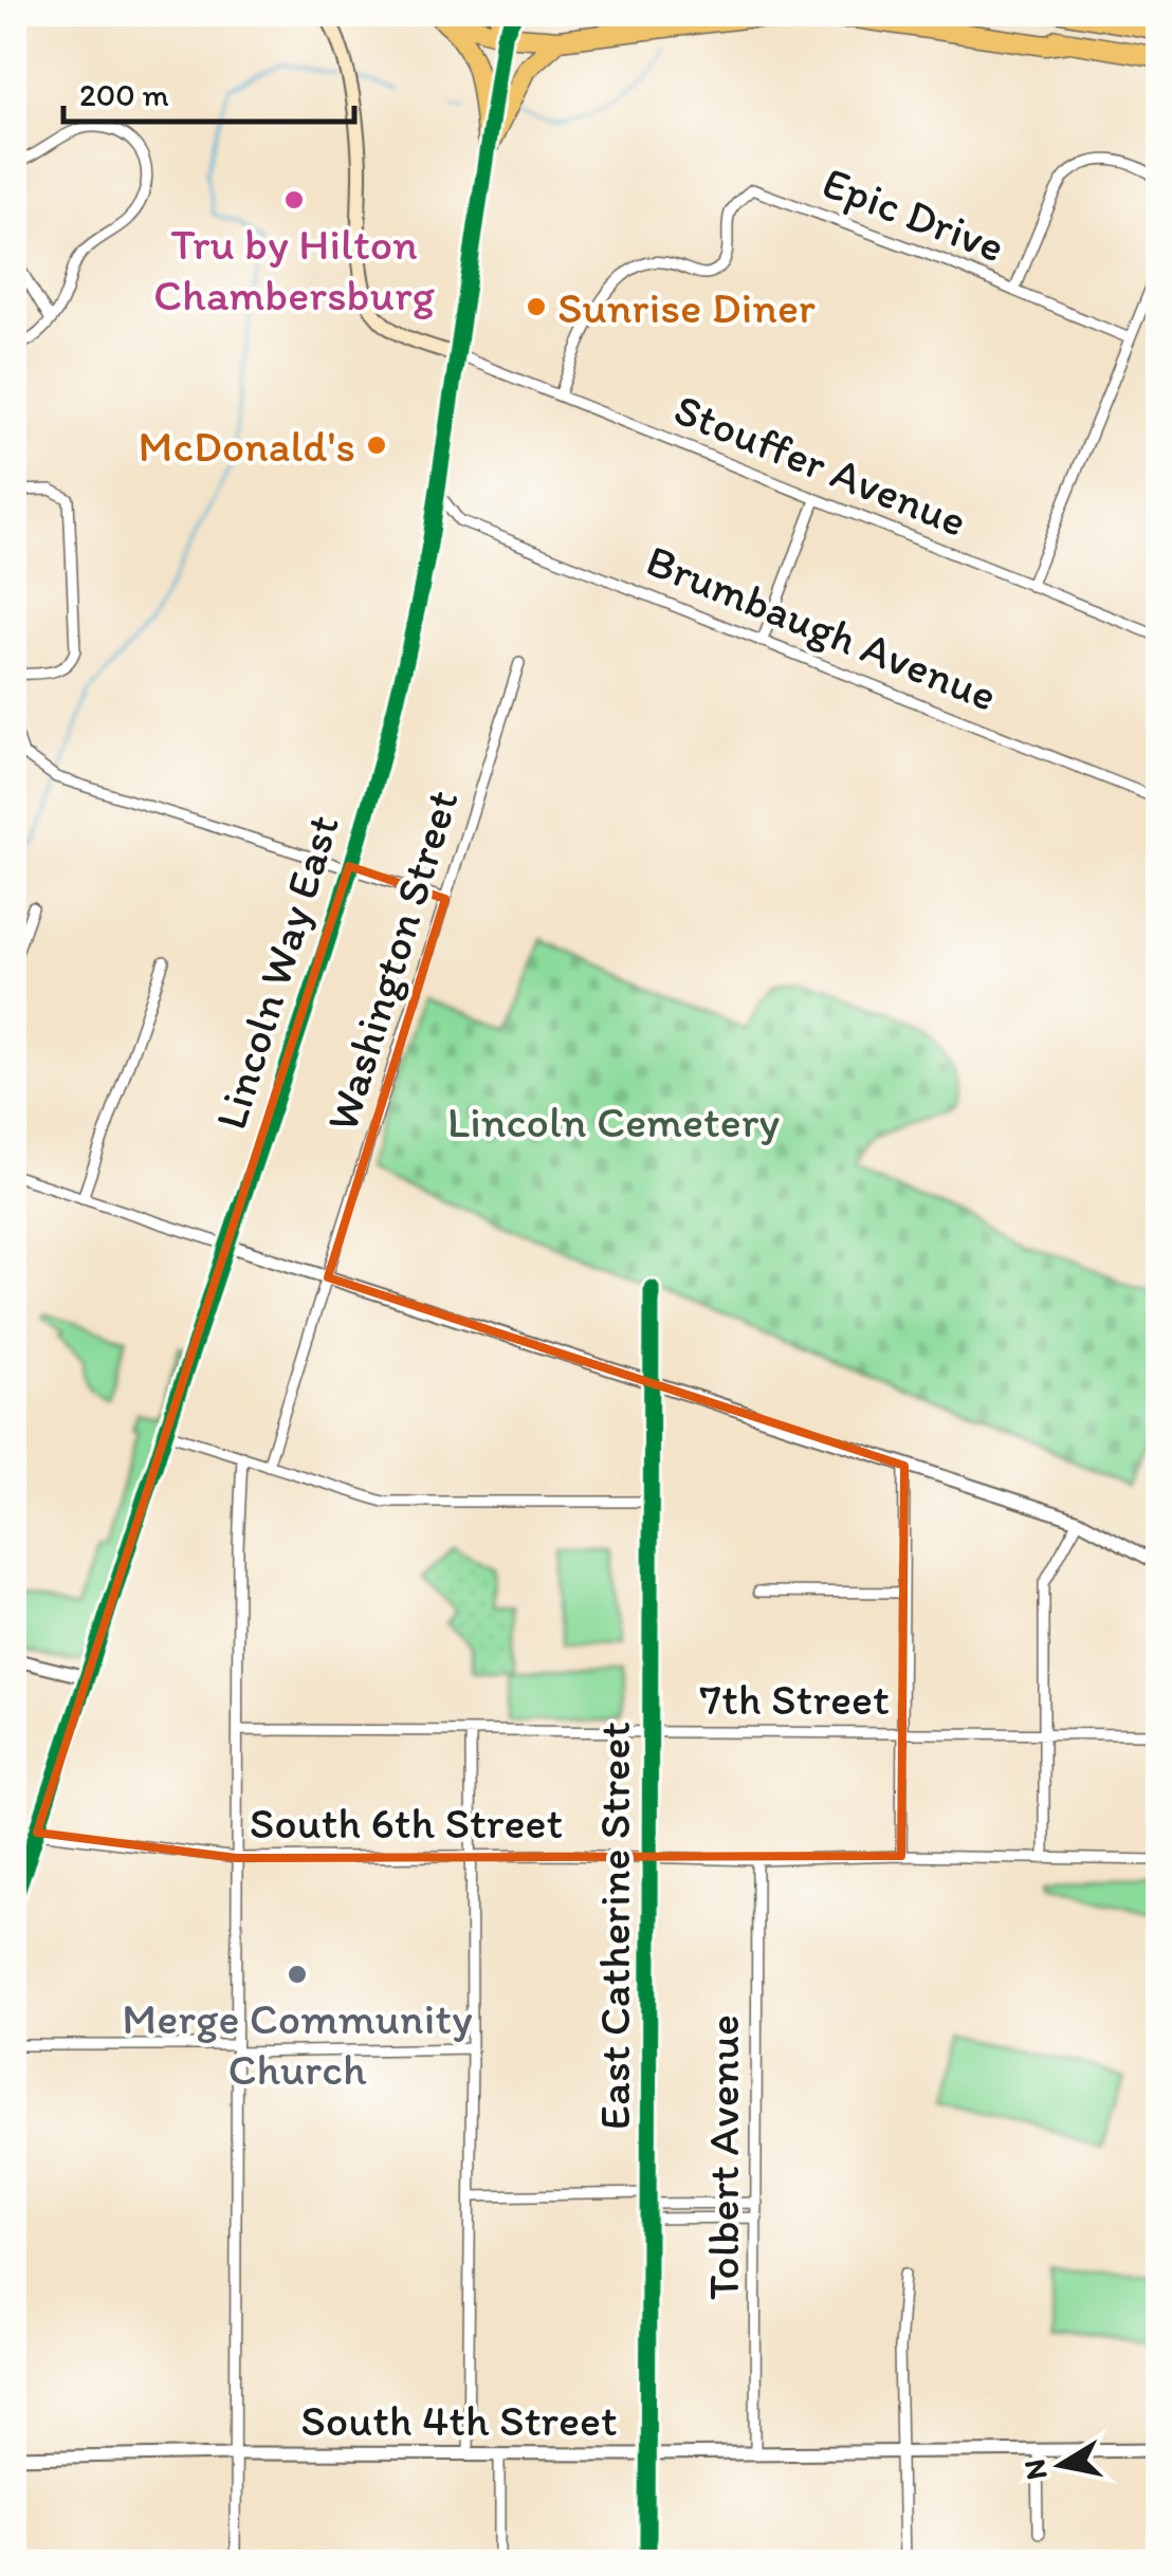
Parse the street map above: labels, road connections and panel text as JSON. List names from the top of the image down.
{
  "streets": {
    "highway": ["Lincoln Way East"],
    "street": [
      "Epic Drive",
      "Stouffer Avenue",
      "Brumbaugh Avenue",
      "Washington Street",
      "7th Street",
      "South 6th Street",
      "East Catherine Street",
      "Tolbert Avenue",
      "South 4th Street"
    ]
  },
  "crossings": [
    ["Epic Drive", "Stouffer Avenue"],
    ["Stouffer Avenue", "Lincoln Way East"],
    ["Lincoln Way East", "South 6th Street"],
    ["7th Street", "East Catherine Street"],
    ["South 6th Street", "East Catherine Street"],
    ["South 6th Street", "Tolbert Avenue"],
    ["East Catherine Street", "South 4th Street"],
    ["Tolbert Avenue", "South 4th Street"]
  ],
  "parks": ["Lincoln Cemetery"],
  "places": [
    "Tru by Hilton Chambersburg",
    "Sunrise Diner",
    "McDonald's",
    "Merge Community Church"
  ],
  "scale_bar": "200 m",
  "north": "left"
}
